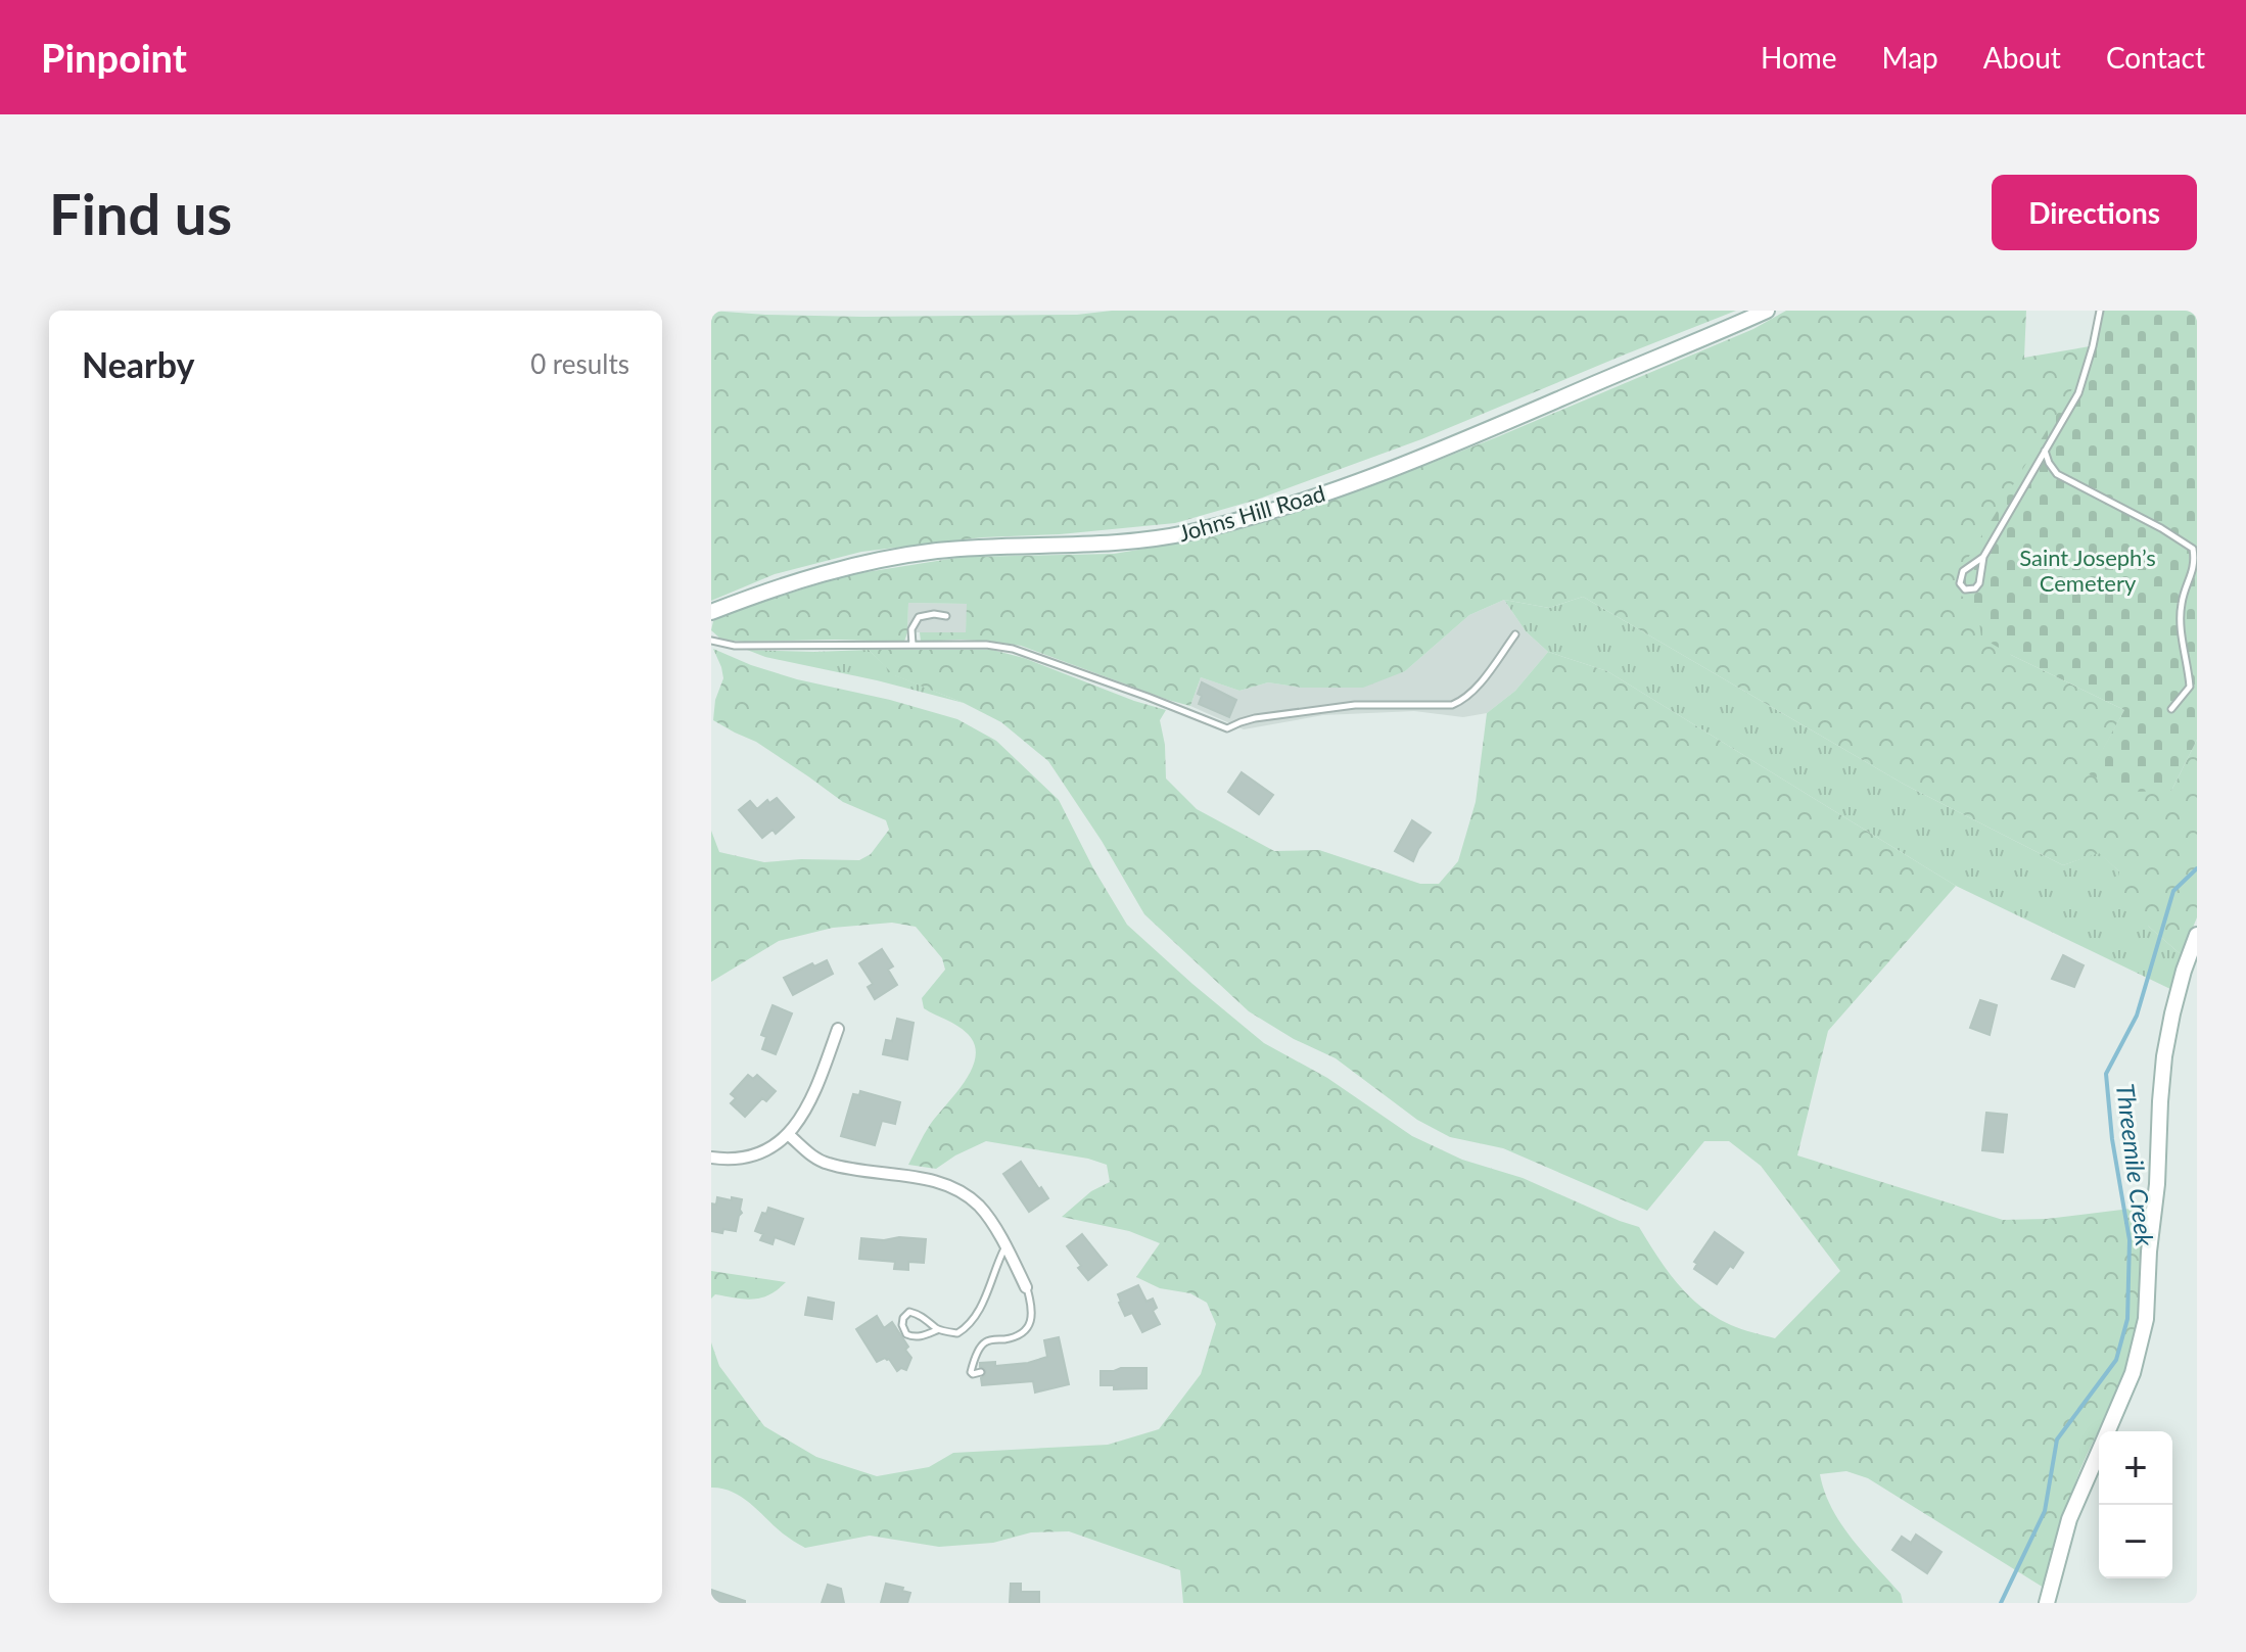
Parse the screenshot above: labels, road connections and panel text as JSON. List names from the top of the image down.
{
  "streets": {
    "main road": ["Johns Hill Road"]
  },
  "water": ["Threemile Creek"],
  "parks": ["Saint Joseph’s Cemetery"],
  "page": {
    "header": "Pinpoint",
    "nav": [
      "Home",
      "Map",
      "About",
      "Contact"
    ],
    "buttons": "Directions",
    "title": "Find us",
    "heading": ["Nearby", "0 results"],
    "map_buttons": ["+", "−"]
  }
}
